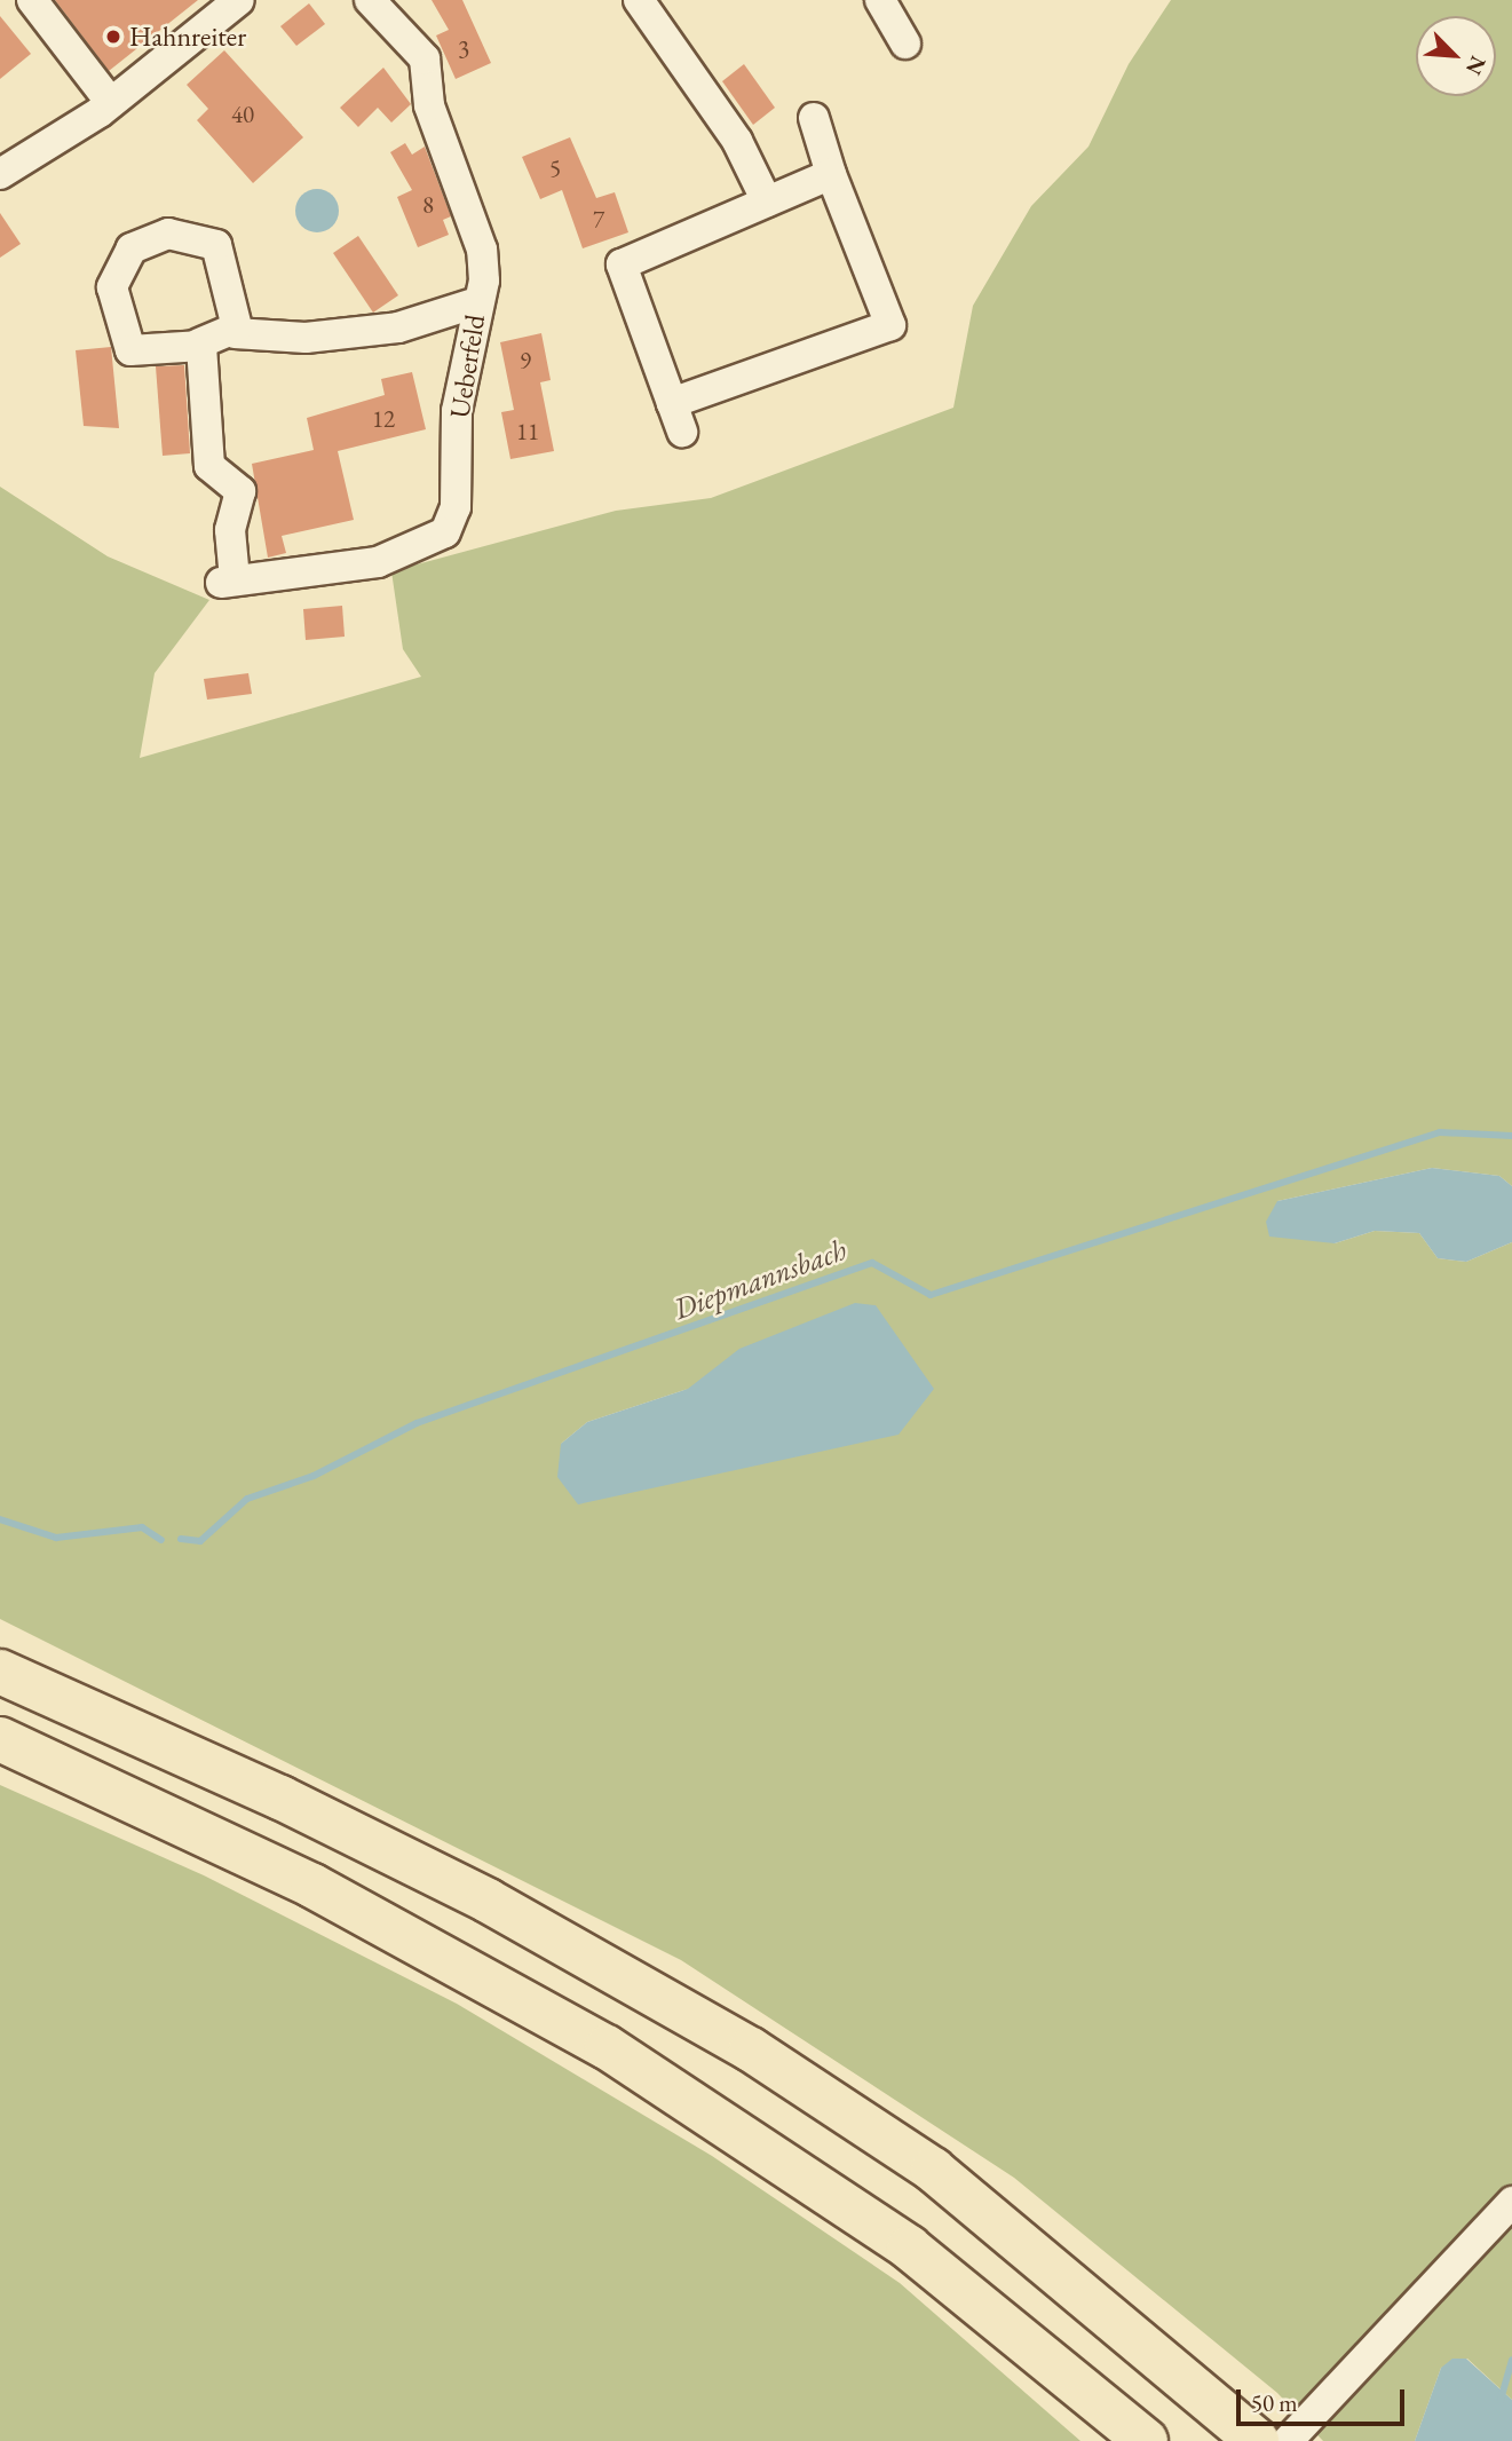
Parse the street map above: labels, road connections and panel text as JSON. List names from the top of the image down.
{
  "streets": {
    "street": ["Ueberfeld"]
  },
  "water": ["Diepmannsbach"],
  "places": ["Hahnreiter"],
  "house_numbers": [
    "3",
    "40",
    "5",
    "8",
    "7",
    "9",
    "12",
    "11"
  ],
  "scale_bar": "50 m",
  "north": "bottom right"
}
